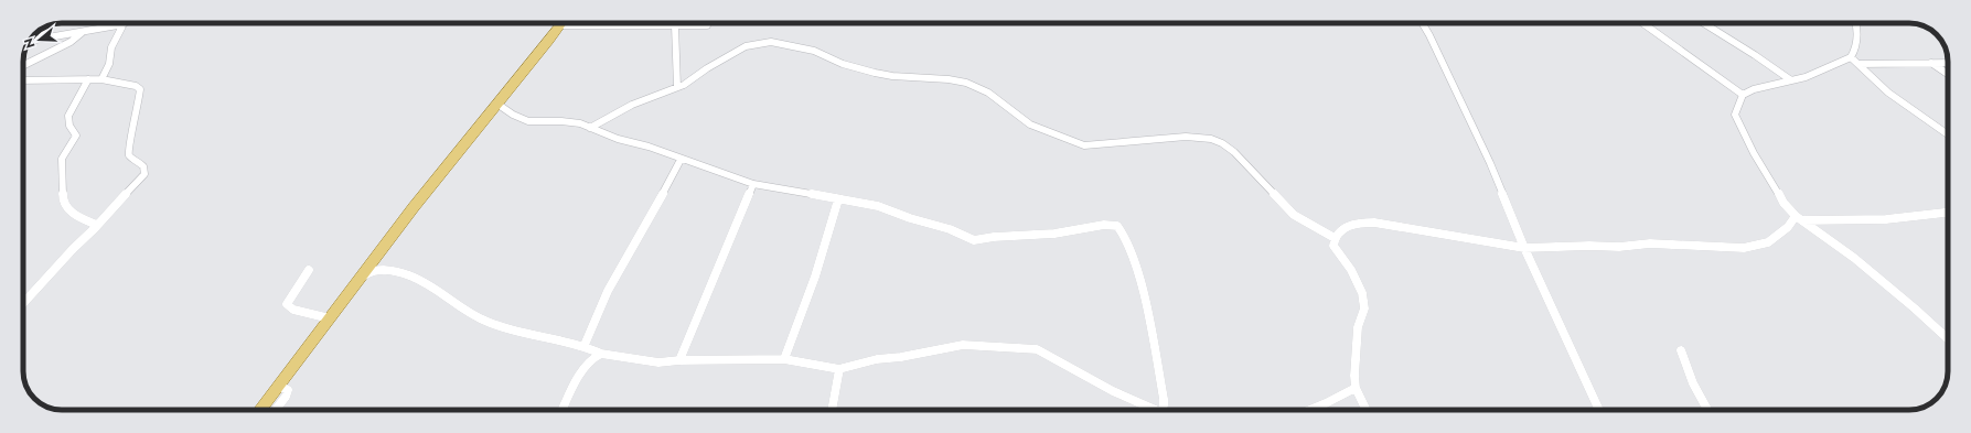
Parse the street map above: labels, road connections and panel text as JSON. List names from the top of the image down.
{
  "north": "left"
}
